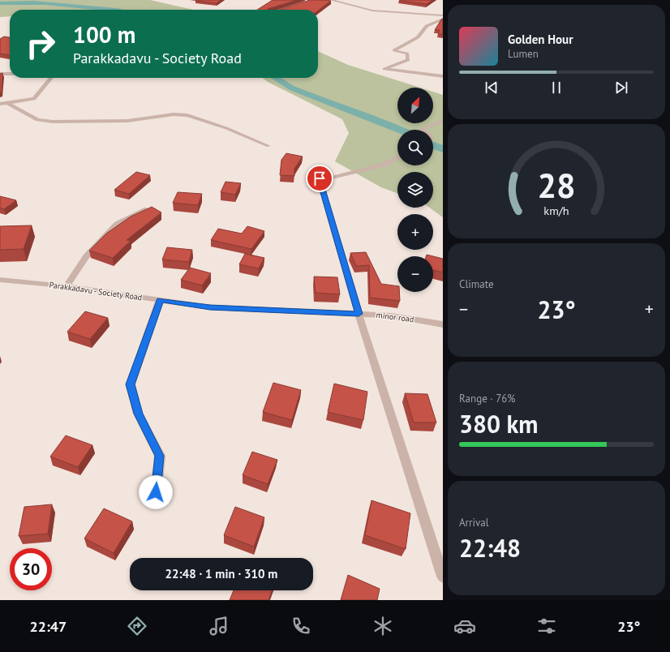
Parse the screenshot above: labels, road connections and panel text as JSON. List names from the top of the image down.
{
  "streets": {
    "street": ["Parakkadavu - Society Road", "minor road"]
  },
  "crossings": [
    ["Parakkadavu - Society Road", "minor road"]
  ],
  "north": "top right",
  "page": {
    "turn": ["100 m", "Parakkadavu - Society Road"],
    "song": ["Golden Hour", "Lumen"],
    "map_buttons": ["+", "−"],
    "tile": [
      "Climate",
      ["Range · 76%", "380 km"],
      ["Arrival", "22:48"]
    ],
    "heat": ["−", "23°", "+"],
    "limit": "30",
    "trip": "22:48 · 1 min · 310 m",
    "tabs": ["22:47", "23°"],
    "gauge": ["28", "km/h"]
  }
}
